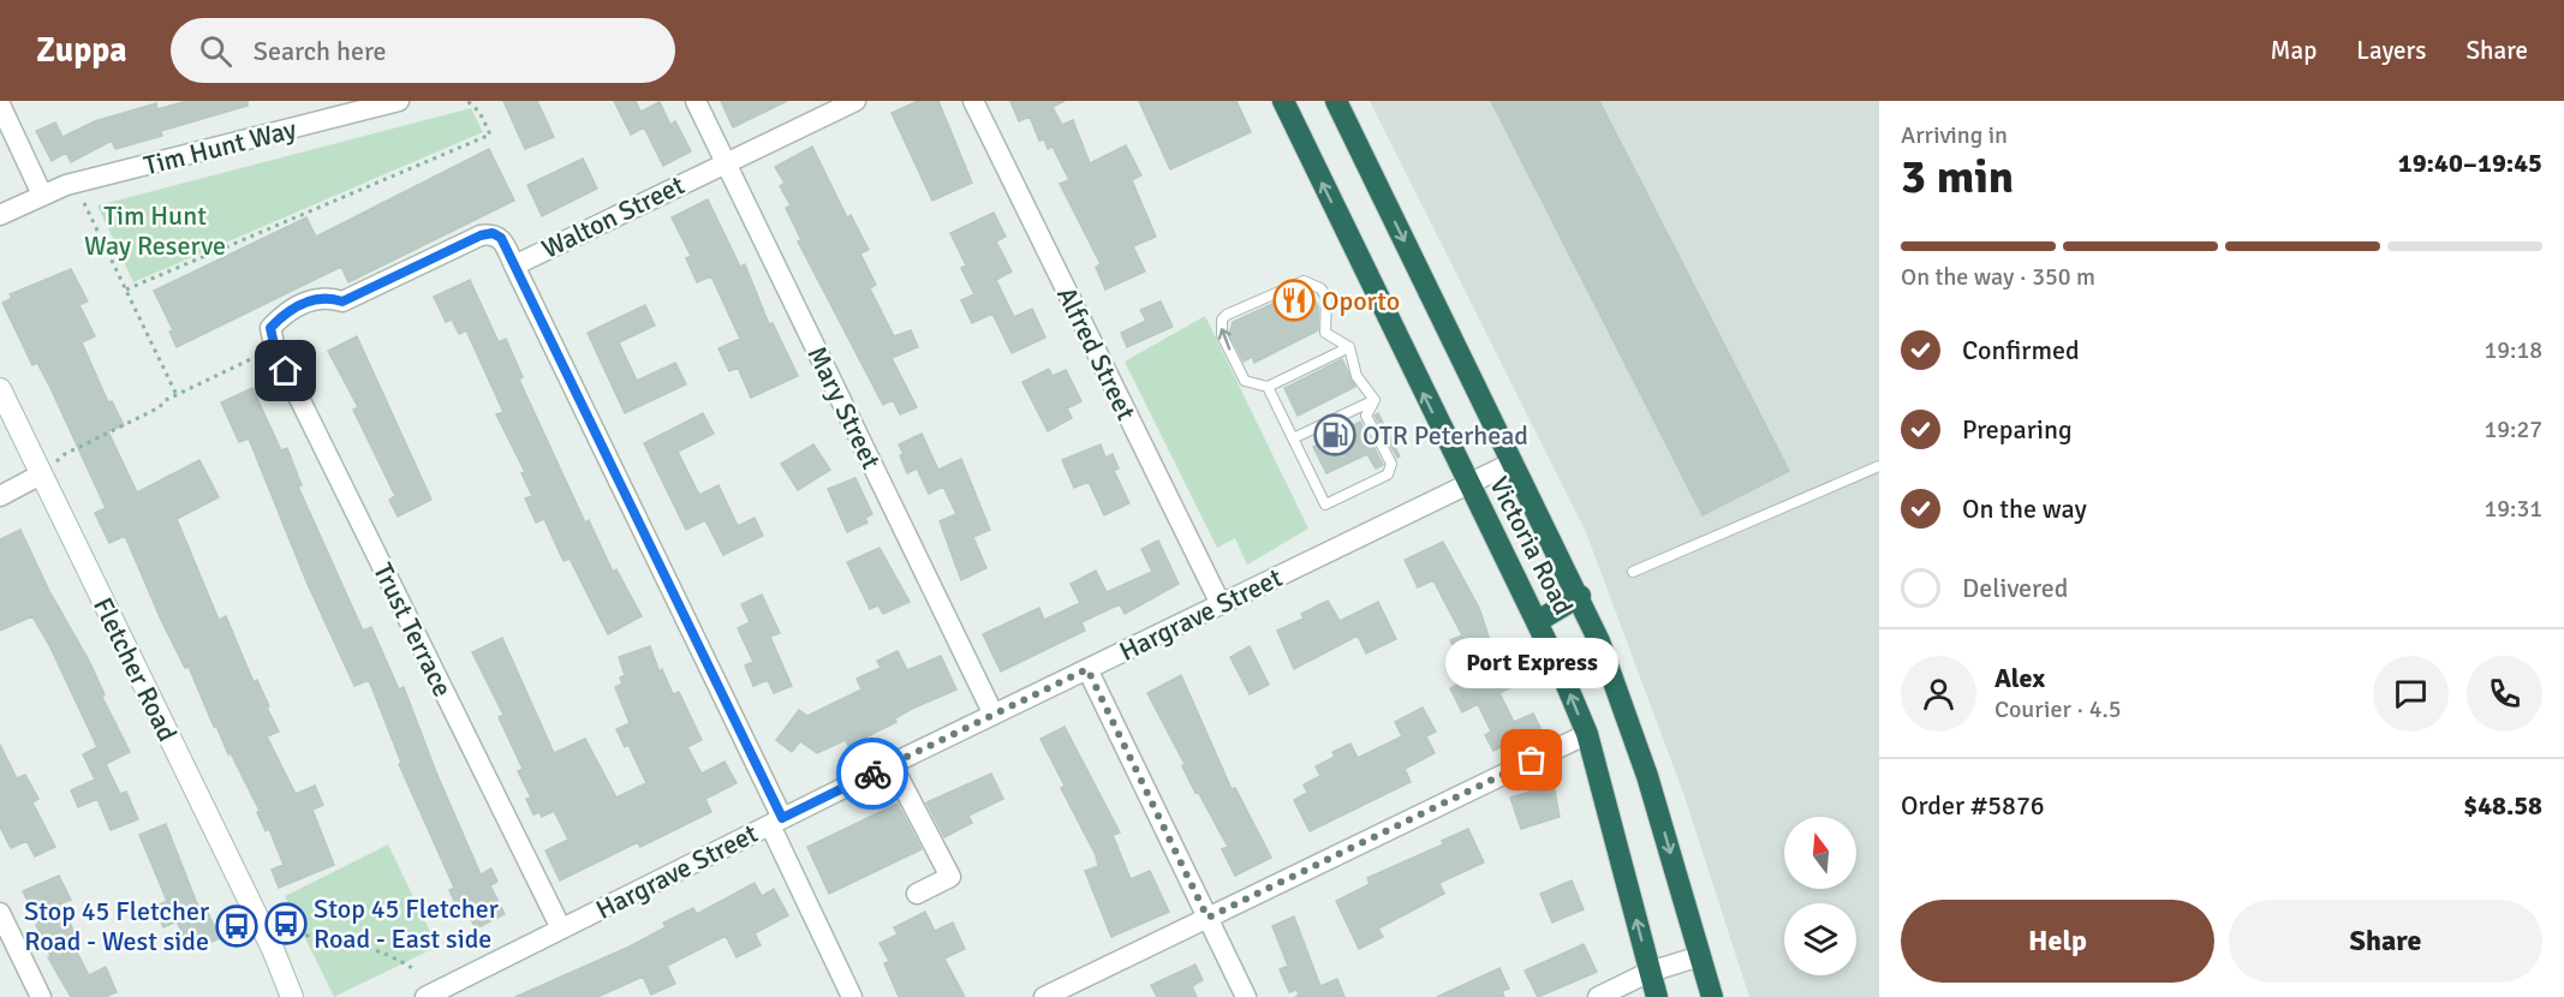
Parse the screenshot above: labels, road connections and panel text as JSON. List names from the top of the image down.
{
  "streets": {
    "highway": ["Victoria Road"],
    "street": [
      "Tim Hunt Way",
      "Walton Street",
      "Alfred Street",
      "Mary Street",
      "Hargrave Street",
      "Trust Terrace",
      "Fletcher Road"
    ]
  },
  "crossings": [
    ["Walton Street", "Mary Street"],
    ["Walton Street", "Trust Terrace"],
    ["Alfred Street", "Hargrave Street"],
    ["Mary Street", "Hargrave Street"],
    ["Victoria Road", "Hargrave Street"],
    ["Hargrave Street", "Trust Terrace"]
  ],
  "parks": ["Tim Hunt Way Reserve"],
  "places": {
    "restaurant": ["Oporto"],
    "fuel station": ["OTR Peterhead"],
    "other": ["Port Express"],
    "bus stop": ["Stop 45 Fletcher Road - East side", "Stop 45 Fletcher Road - West side"]
  },
  "north": "top",
  "page": {
    "header": "Zuppa",
    "search": "Search here",
    "nav": ["Map", "Layers", "Share"],
    "heading": ["3 min", "Arriving in", "19:40–19:45"],
    "panel": [
      "Alex",
      "Courier · 4.5",
      "Order #5876",
      "$48.58"
    ],
    "bar": "On the way · 350 m",
    "list": [
      ["Confirmed", "19:18"],
      ["Preparing", "19:27"],
      ["On the way", "19:31"],
      "Delivered"
    ],
    "bubble": "Port Express",
    "buttons": ["Help", "Share"]
  }
}
